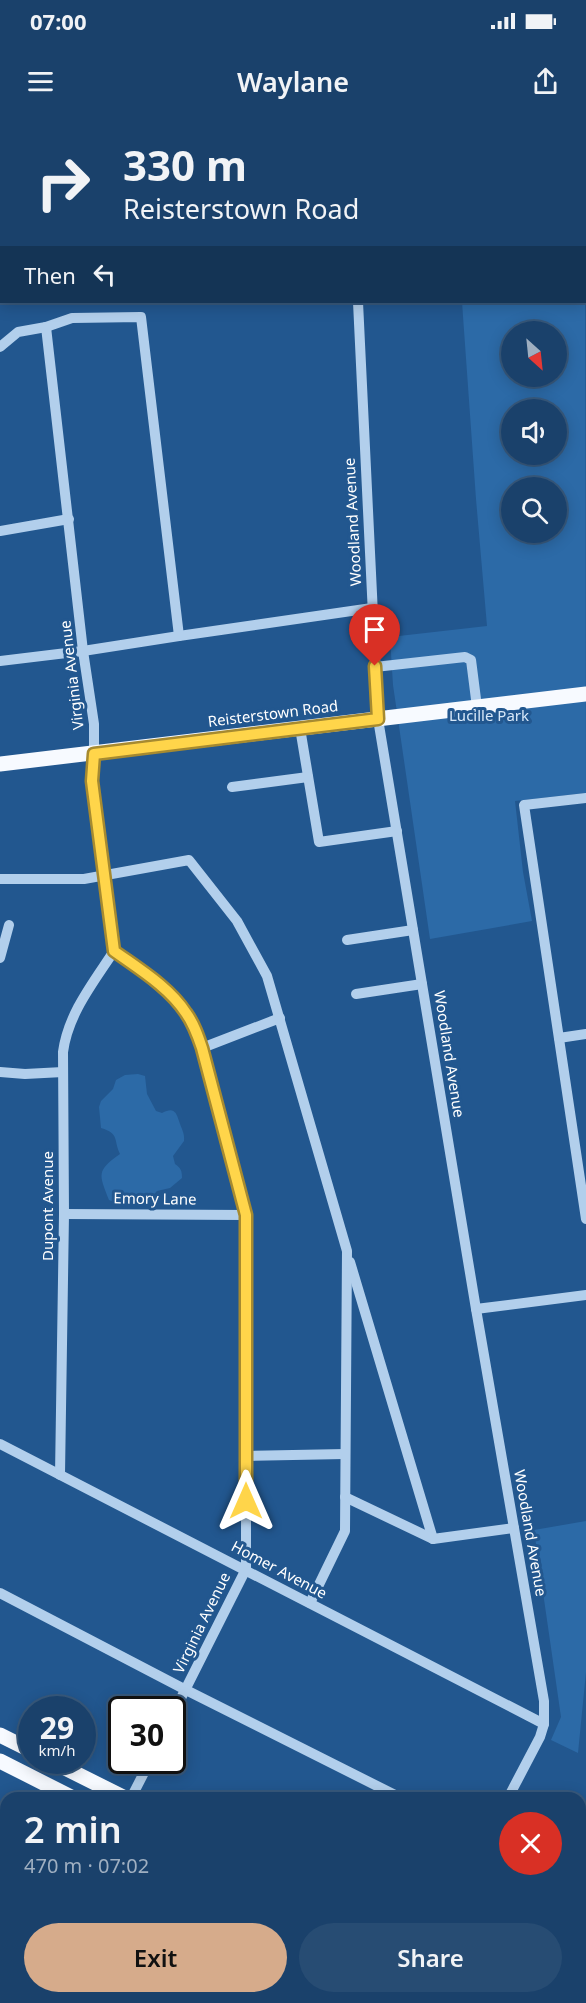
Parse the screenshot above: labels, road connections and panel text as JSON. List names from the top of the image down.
{
  "streets": {
    "main road": ["Reisterstown Road"],
    "street": [
      "Woodland Avenue",
      "Virginia Avenue",
      "Emory Lane",
      "Dupont Avenue",
      "Homer Avenue"
    ]
  },
  "crossings": [
    ["Woodland Avenue", "Reisterstown Road"],
    ["Woodland Avenue", "Homer Avenue"],
    ["Virginia Avenue", "Reisterstown Road"],
    ["Virginia Avenue", "Emory Lane"],
    ["Virginia Avenue", "Dupont Avenue"],
    ["Virginia Avenue", "Homer Avenue"],
    ["Emory Lane", "Dupont Avenue"],
    ["Dupont Avenue", "Homer Avenue"]
  ],
  "parks": ["Lucille Park"],
  "north": "bottom right",
  "page": {
    "status": "07:00",
    "header": "Waylane",
    "turn": ["330 m", "Reisterstown Road"],
    "then": "Then",
    "speed": "29 km/h",
    "limit": "30",
    "heading": ["2 min", "470 m · 07:02"],
    "buttons": ["Exit", "Share"]
  }
}
